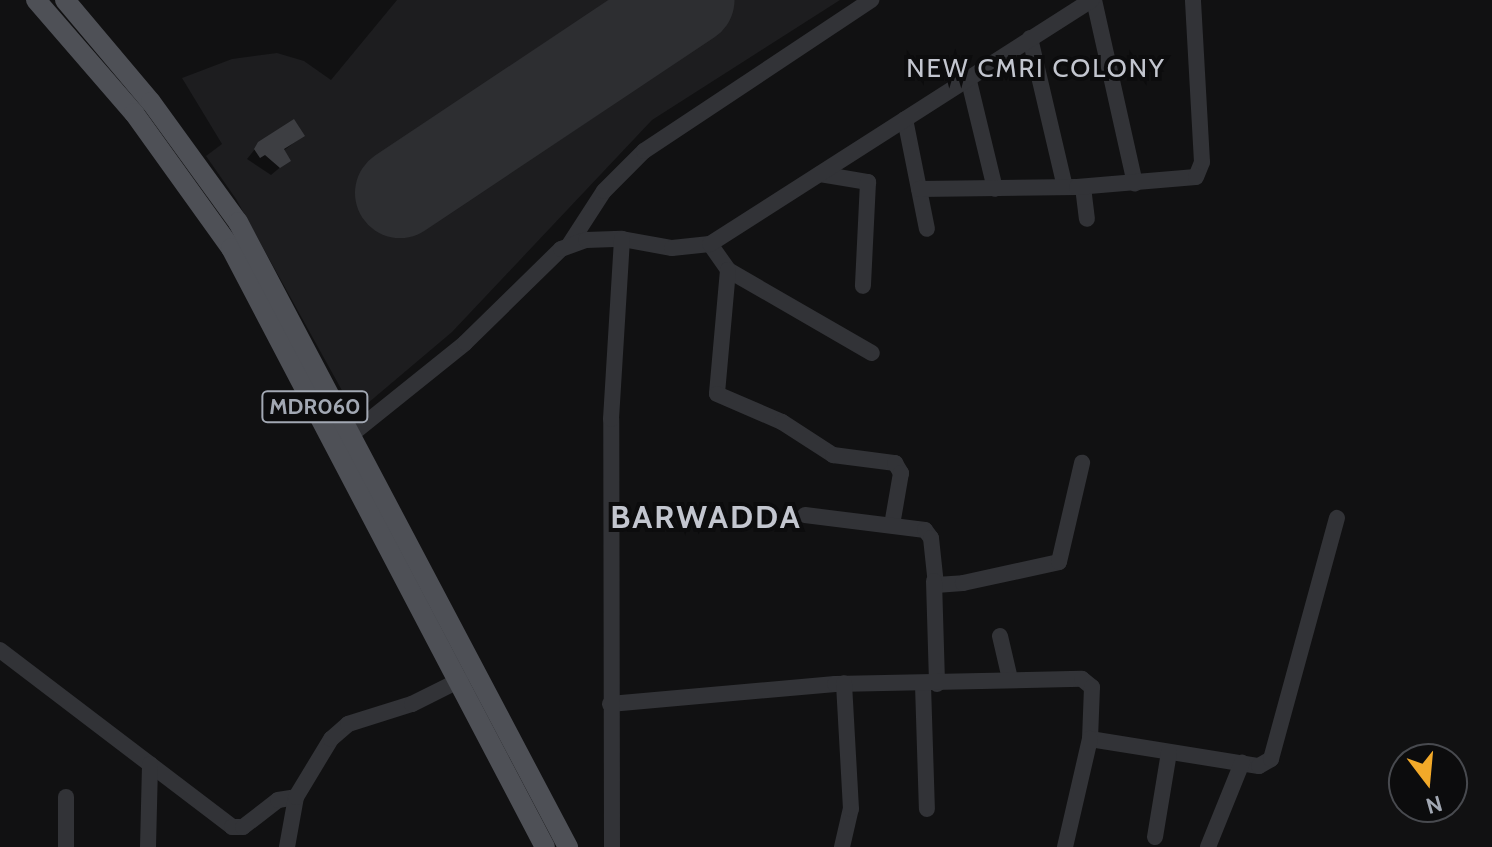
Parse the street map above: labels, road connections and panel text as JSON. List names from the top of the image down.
{
  "streets": {
    "main road": ["MDR060"]
  },
  "districts": ["NEW CMRI COLONY", "BARWADDA"],
  "north": "bottom"
}
